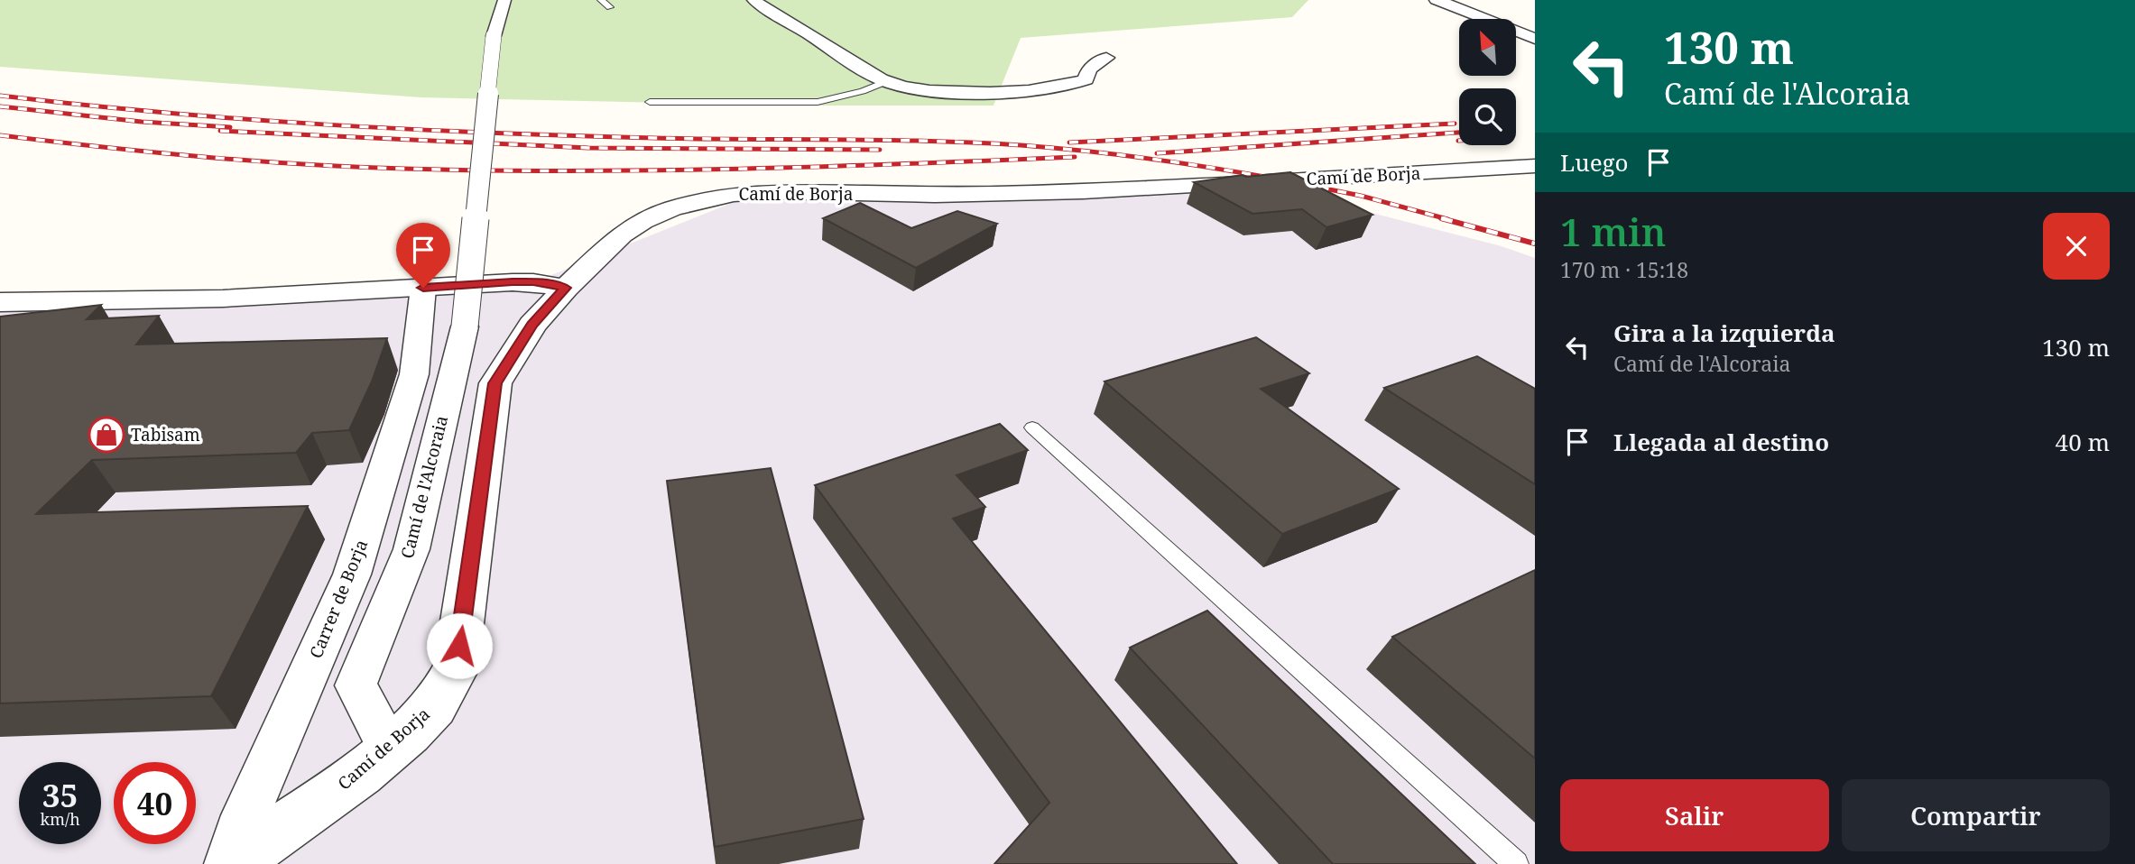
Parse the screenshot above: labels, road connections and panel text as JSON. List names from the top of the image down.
{
  "streets": {
    "street": ["Camí de Borja", "Camí de l'Alcoraia", "Carrer de Borja"]
  },
  "crossings": [
    ["Camí de Borja", "Camí de l'Alcoraia"],
    ["Camí de Borja", "Carrer de Borja"]
  ],
  "places": {
    "shop": ["Tabisam"]
  },
  "north": "top left",
  "page": {
    "turn": ["130 m", "Camí de l'Alcoraia"],
    "then": "Luego",
    "heading": ["1 min", "170 m · 15:18"],
    "list": [
      {
        "name": "Gira a la izquierda",
        "note": "Camí de l'Alcoraia",
        "value": "130 m"
      },
      {
        "name": "Llegada al destino",
        "value": "40 m"
      }
    ],
    "speed": "35 km/h",
    "limit": "40",
    "buttons": ["Salir", "Compartir"]
  }
}
